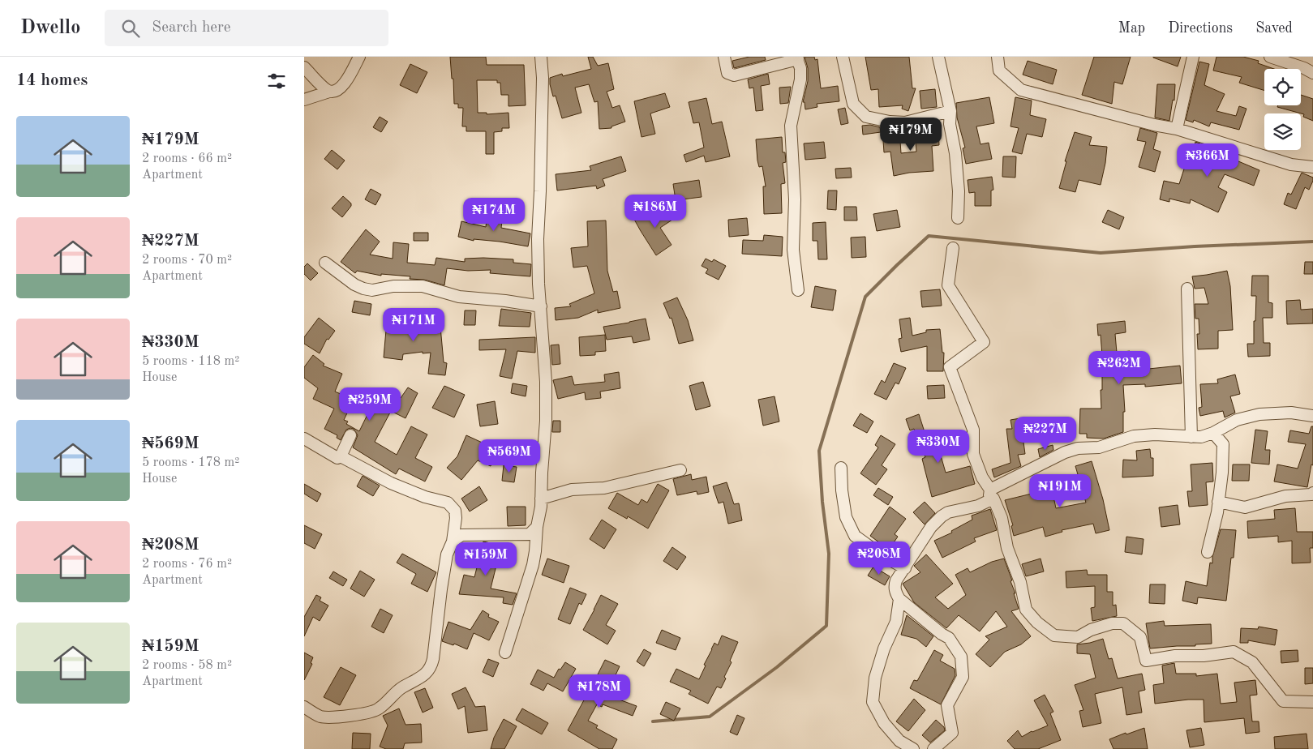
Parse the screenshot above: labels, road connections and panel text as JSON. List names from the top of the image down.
{
  "page": {
    "header": "Dwello",
    "search": "Search here",
    "nav": ["Map", "Directions", "Saved"],
    "heading": "14 homes",
    "list": [
      {
        "name": "₦179M",
        "note": "2 rooms · 66 m² · Apartment"
      },
      {
        "name": "₦227M",
        "note": "2 rooms · 70 m² · Apartment"
      },
      {
        "name": "₦330M",
        "note": "5 rooms · 118 m² · House"
      },
      {
        "name": "₦569M",
        "note": "5 rooms · 178 m² · House"
      },
      {
        "name": "₦208M",
        "note": "2 rooms · 76 m² · Apartment"
      },
      {
        "name": "₦159M",
        "note": "2 rooms · 58 m² · Apartment"
      }
    ],
    "price": [
      "₦179M",
      "₦366M",
      "₦186M",
      "₦174M",
      "₦171M",
      "₦262M",
      "₦259M",
      "₦227M",
      "₦330M",
      "₦569M",
      "₦191M",
      "₦208M",
      "₦159M",
      "₦178M"
    ]
  }
}
